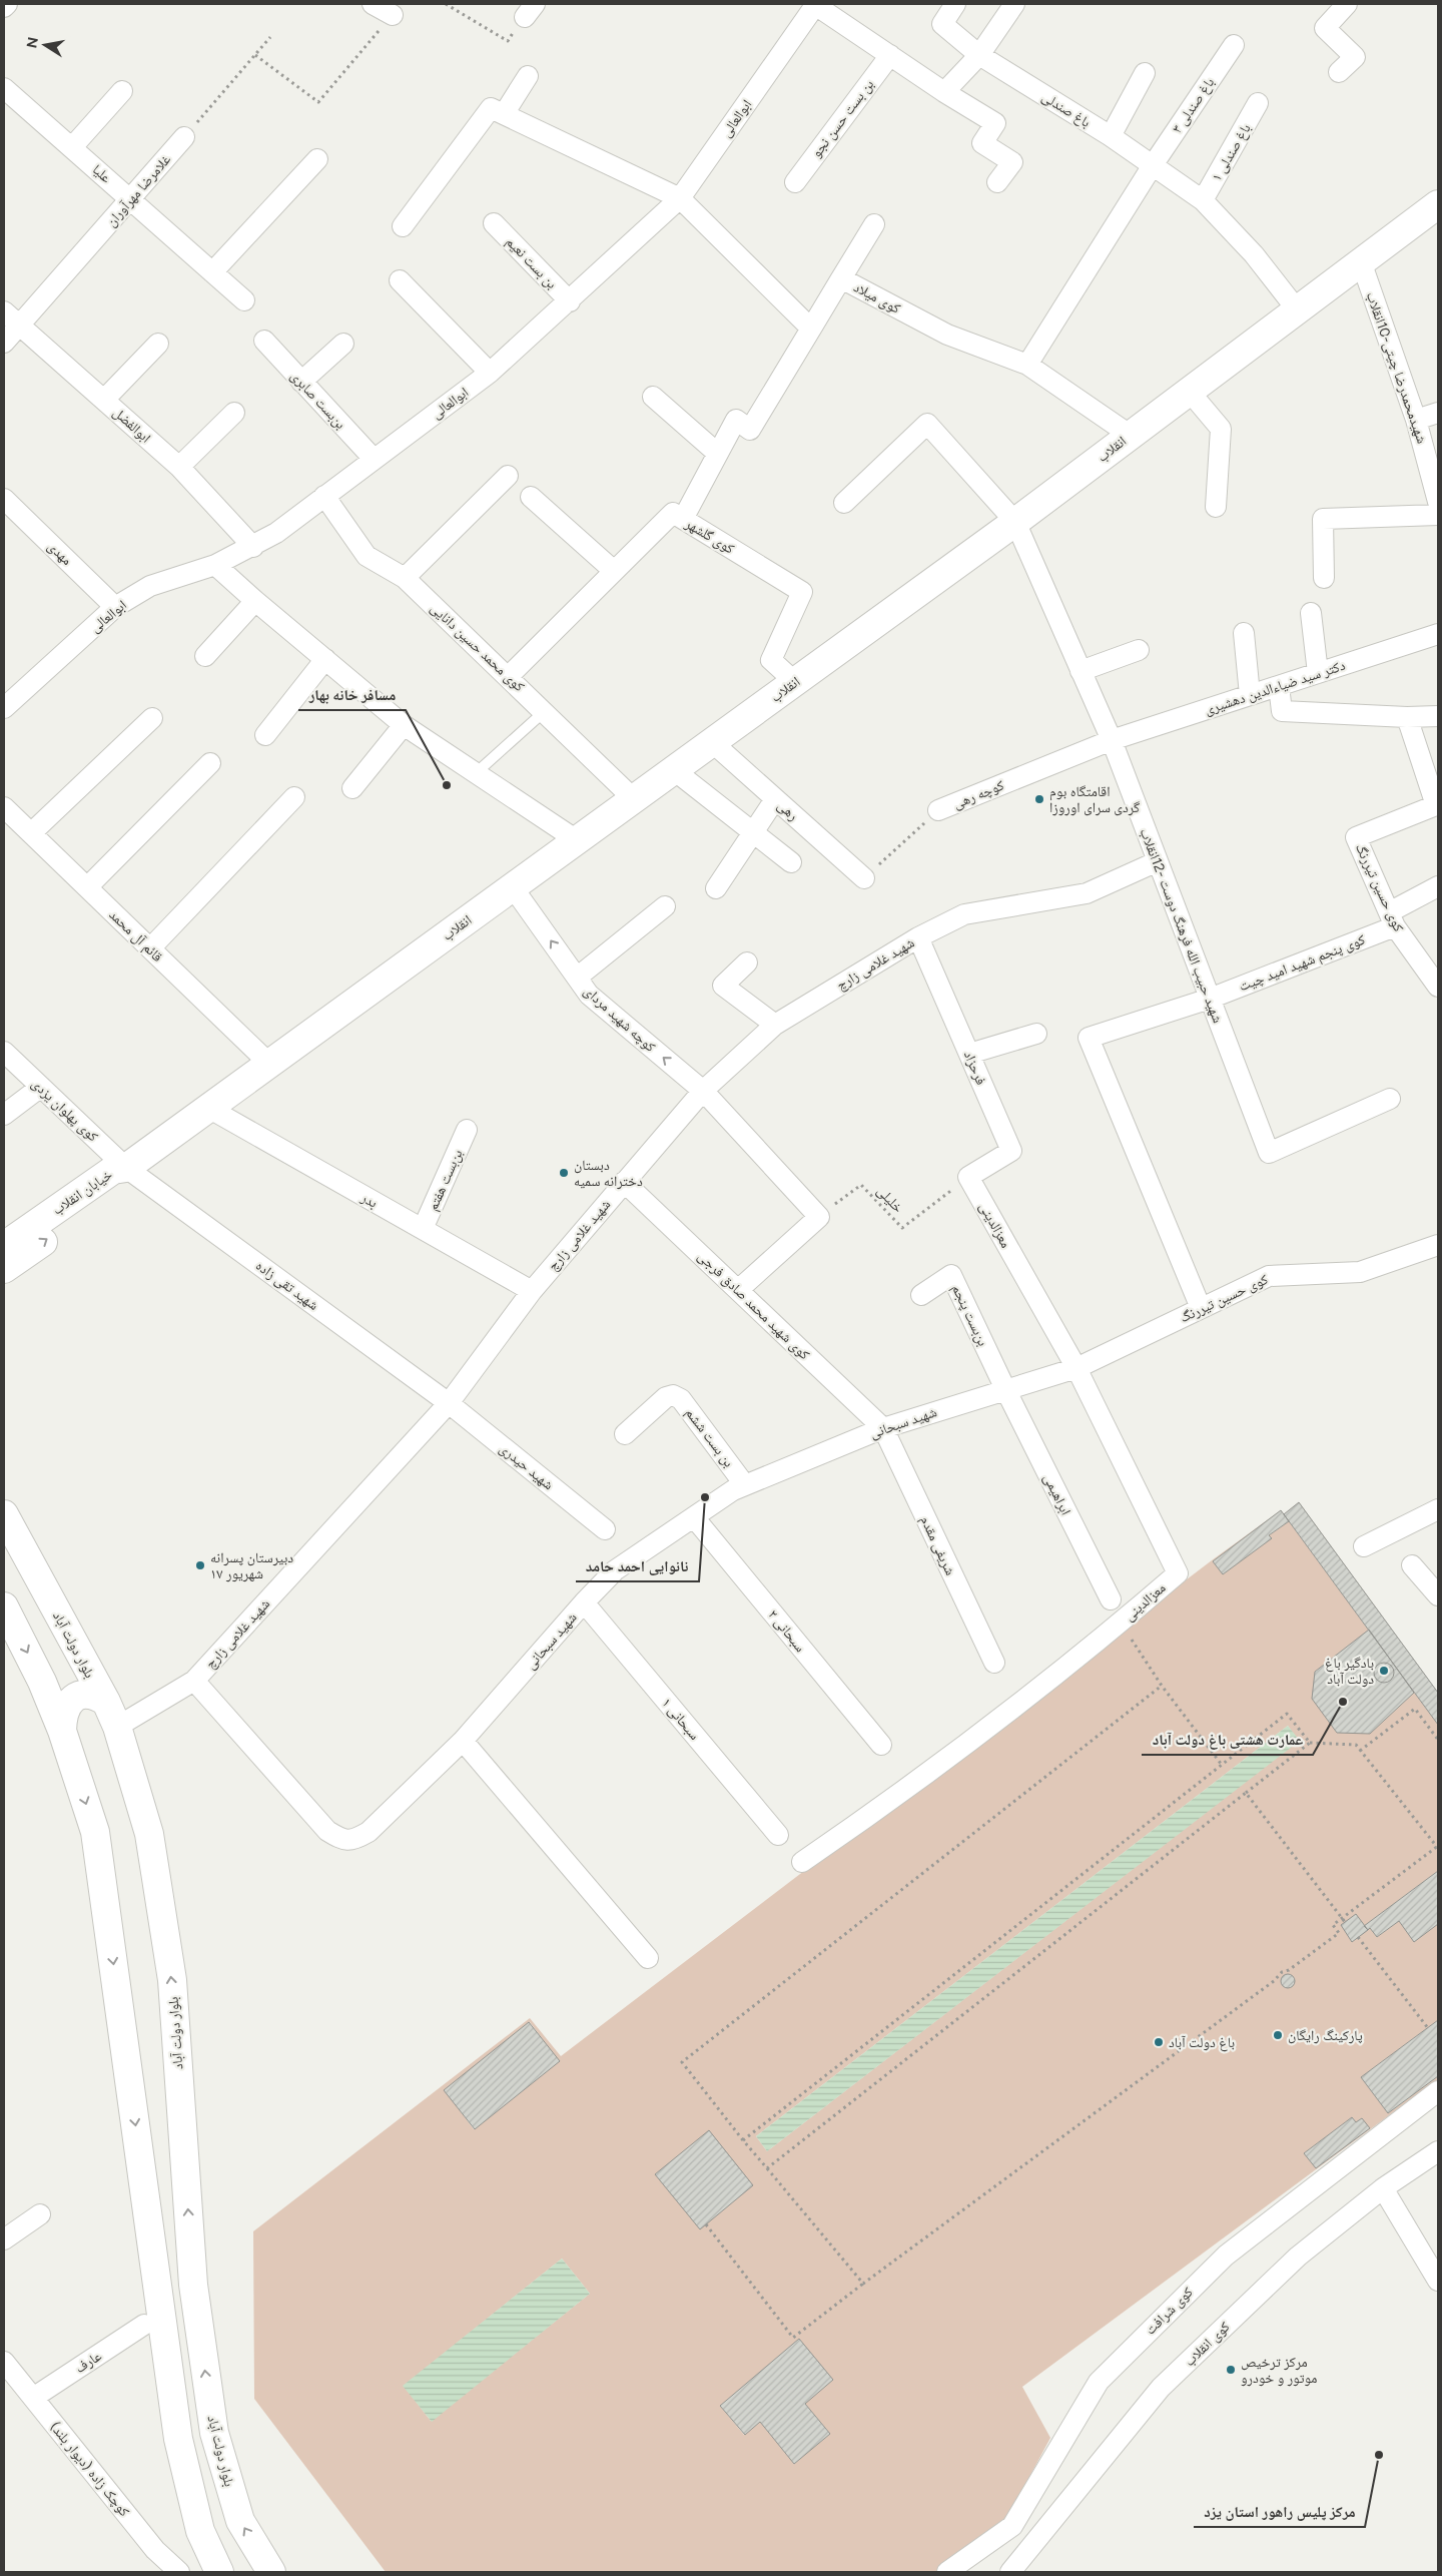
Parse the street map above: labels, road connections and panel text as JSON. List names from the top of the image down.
{
  "streets": {
    "main road": ["انقلاب", "خیابان انقلاب", "بلوار دولت آباد"],
    "street": [
      "باغ صندلی ۳",
      "باغ صندلی",
      "ابوالعالی",
      "بن بست حسن نجو",
      "باغ صندلی ۱",
      "علیا",
      "غلامرضا مهرآوران",
      "بن بست نعیم",
      "کوی میلاد",
      "شهیدمحمدرضا چیتی-10انقلاب",
      "بن‌بست صابری",
      "ابوالفضل",
      "کوی گلشهر",
      "مهدی",
      "کوی محمد حسین دانایی",
      "دکتر سید ضیاءالدین دهشیری",
      "کوچه رهی",
      "رهی",
      "کوی حسین تیررنگ",
      "شهید حبیب الله فرهنگ دوست -12انقلاب",
      "قائم آل محمد",
      "کوی پنجم شهید امید چیت",
      "شهید غلامی زارچ",
      "کوچه شهید مردای",
      "فرحزاد",
      "کوی پهلوان یزدی",
      "بن‌بست هفتم",
      "بدر",
      "معزالدینی",
      "شهید تقی زاده",
      "کوی شهید محمد صادق فرجی",
      "بن‌بست پنجم",
      "شهید سبحانی",
      "بن بست ششم",
      "شهید حیدری",
      "ابراهیمی",
      "شریفی مقدم",
      "سبحانی ۲",
      "سبحانی ۱",
      "کوی شرافت",
      "کوی انقلاب",
      "عارف",
      "کوچک زاده (دیوار بلند)"
    ],
    "path": ["خلیلی"]
  },
  "crossings": [
    ["باغ صندلی ۳", "باغ صندلی"],
    ["باغ صندلی", "باغ صندلی ۱"],
    ["باغ صندلی", "انقلاب"],
    ["ابوالعالی", "بن بست نعیم"],
    ["ابوالعالی", "بن‌بست صابری"],
    ["ابوالعالی", "ابوالفضل"],
    ["ابوالعالی", "مهدی"],
    ["ابوالعالی", "کوی محمد حسین دانایی"],
    ["علیا", "غلامرضا مهرآوران"],
    ["غلامرضا مهرآوران", "ابوالفضل"],
    ["کوی میلاد", "انقلاب"],
    ["شهیدمحمدرضا چیتی-10انقلاب", "انقلاب"],
    ["انقلاب", "کوی گلشهر"],
    ["انقلاب", "کوی محمد حسین دانایی"],
    ["انقلاب", "رهی"],
    ["انقلاب", "شهید حبیب الله فرهنگ دوست -12انقلاب"],
    ["انقلاب", "قائم آل محمد"],
    ["انقلاب", "کوچه شهید مردای"],
    ["انقلاب", "کوی پهلوان یزدی"],
    ["انقلاب", "خیابان انقلاب"],
    ["انقلاب", "بدر"],
    ["انقلاب", "شهید تقی زاده"],
    ["کوی گلشهر", "کوی محمد حسین دانایی"],
    ["دکتر سید ضیاءالدین دهشیری", "کوچه رهی"],
    ["دکتر سید ضیاءالدین دهشیری", "شهید حبیب الله فرهنگ دوست -12انقلاب"],
    ["کوچه رهی", "رهی"],
    ["کوچه رهی", "شهید حبیب الله فرهنگ دوست -12انقلاب"],
    ["کوی حسین تیررنگ", "کوی پنجم شهید امید چیت"],
    ["کوی حسین تیررنگ", "معزالدینی"],
    ["کوی حسین تیررنگ", "شهید سبحانی"],
    ["شهید حبیب الله فرهنگ دوست -12انقلاب", "کوی پنجم شهید امید چیت"],
    ["شهید حبیب الله فرهنگ دوست -12انقلاب", "شهید غلامی زارچ"],
    ["شهید غلامی زارچ", "کوچه شهید مردای"],
    ["شهید غلامی زارچ", "فرحزاد"],
    ["شهید غلامی زارچ", "بدر"],
    ["شهید غلامی زارچ", "شهید تقی زاده"],
    ["شهید غلامی زارچ", "کوی شهید محمد صادق فرجی"],
    ["شهید غلامی زارچ", "شهید سبحانی"],
    ["شهید غلامی زارچ", "شهید حیدری"],
    ["کوچه شهید مردای", "خلیلی"],
    ["فرحزاد", "خلیلی"],
    ["فرحزاد", "معزالدینی"],
    ["کوی پهلوان یزدی", "خیابان انقلاب"],
    ["کوی پهلوان یزدی", "شهید تقی زاده"],
    ["بن‌بست هفتم", "بدر"],
    ["خیابان انقلاب", "شهید تقی زاده"],
    ["خلیلی", "معزالدینی"],
    ["معزالدینی", "شهید سبحانی"],
    ["شهید تقی زاده", "شهید حیدری"],
    ["کوی شهید محمد صادق فرجی", "شهید سبحانی"],
    ["کوی شهید محمد صادق فرجی", "شریفی مقدم"],
    ["بن‌بست پنجم", "شهید سبحانی"],
    ["بن‌بست پنجم", "ابراهیمی"],
    ["شهید سبحانی", "بن بست ششم"],
    ["شهید سبحانی", "ابراهیمی"],
    ["شهید سبحانی", "شریفی مقدم"],
    ["شهید سبحانی", "سبحانی ۲"],
    ["شهید سبحانی", "سبحانی ۱"],
    ["عارف", "کوچک زاده (دیوار بلند)"]
  ],
  "one_way": ["کوچه شهید مردای"],
  "places": [
    "مسافر خانه بهار",
    "اقامتگاه بوم گردی سرای اوروزا",
    "دبستان دخترانه سمیه",
    "نانوایی احمد حامد",
    "دبیرستان پسرانه ۱۷ شهریور",
    "بادگیر باغ دولت آباد",
    "عمارت هشتی باغ دولت آباد",
    "پارکینگ رایگان",
    "باغ دولت آباد",
    "مرکز ترخیص موتور و خودرو",
    "مرکز پلیس راهور استان یزد"
  ],
  "north": "left"
}
